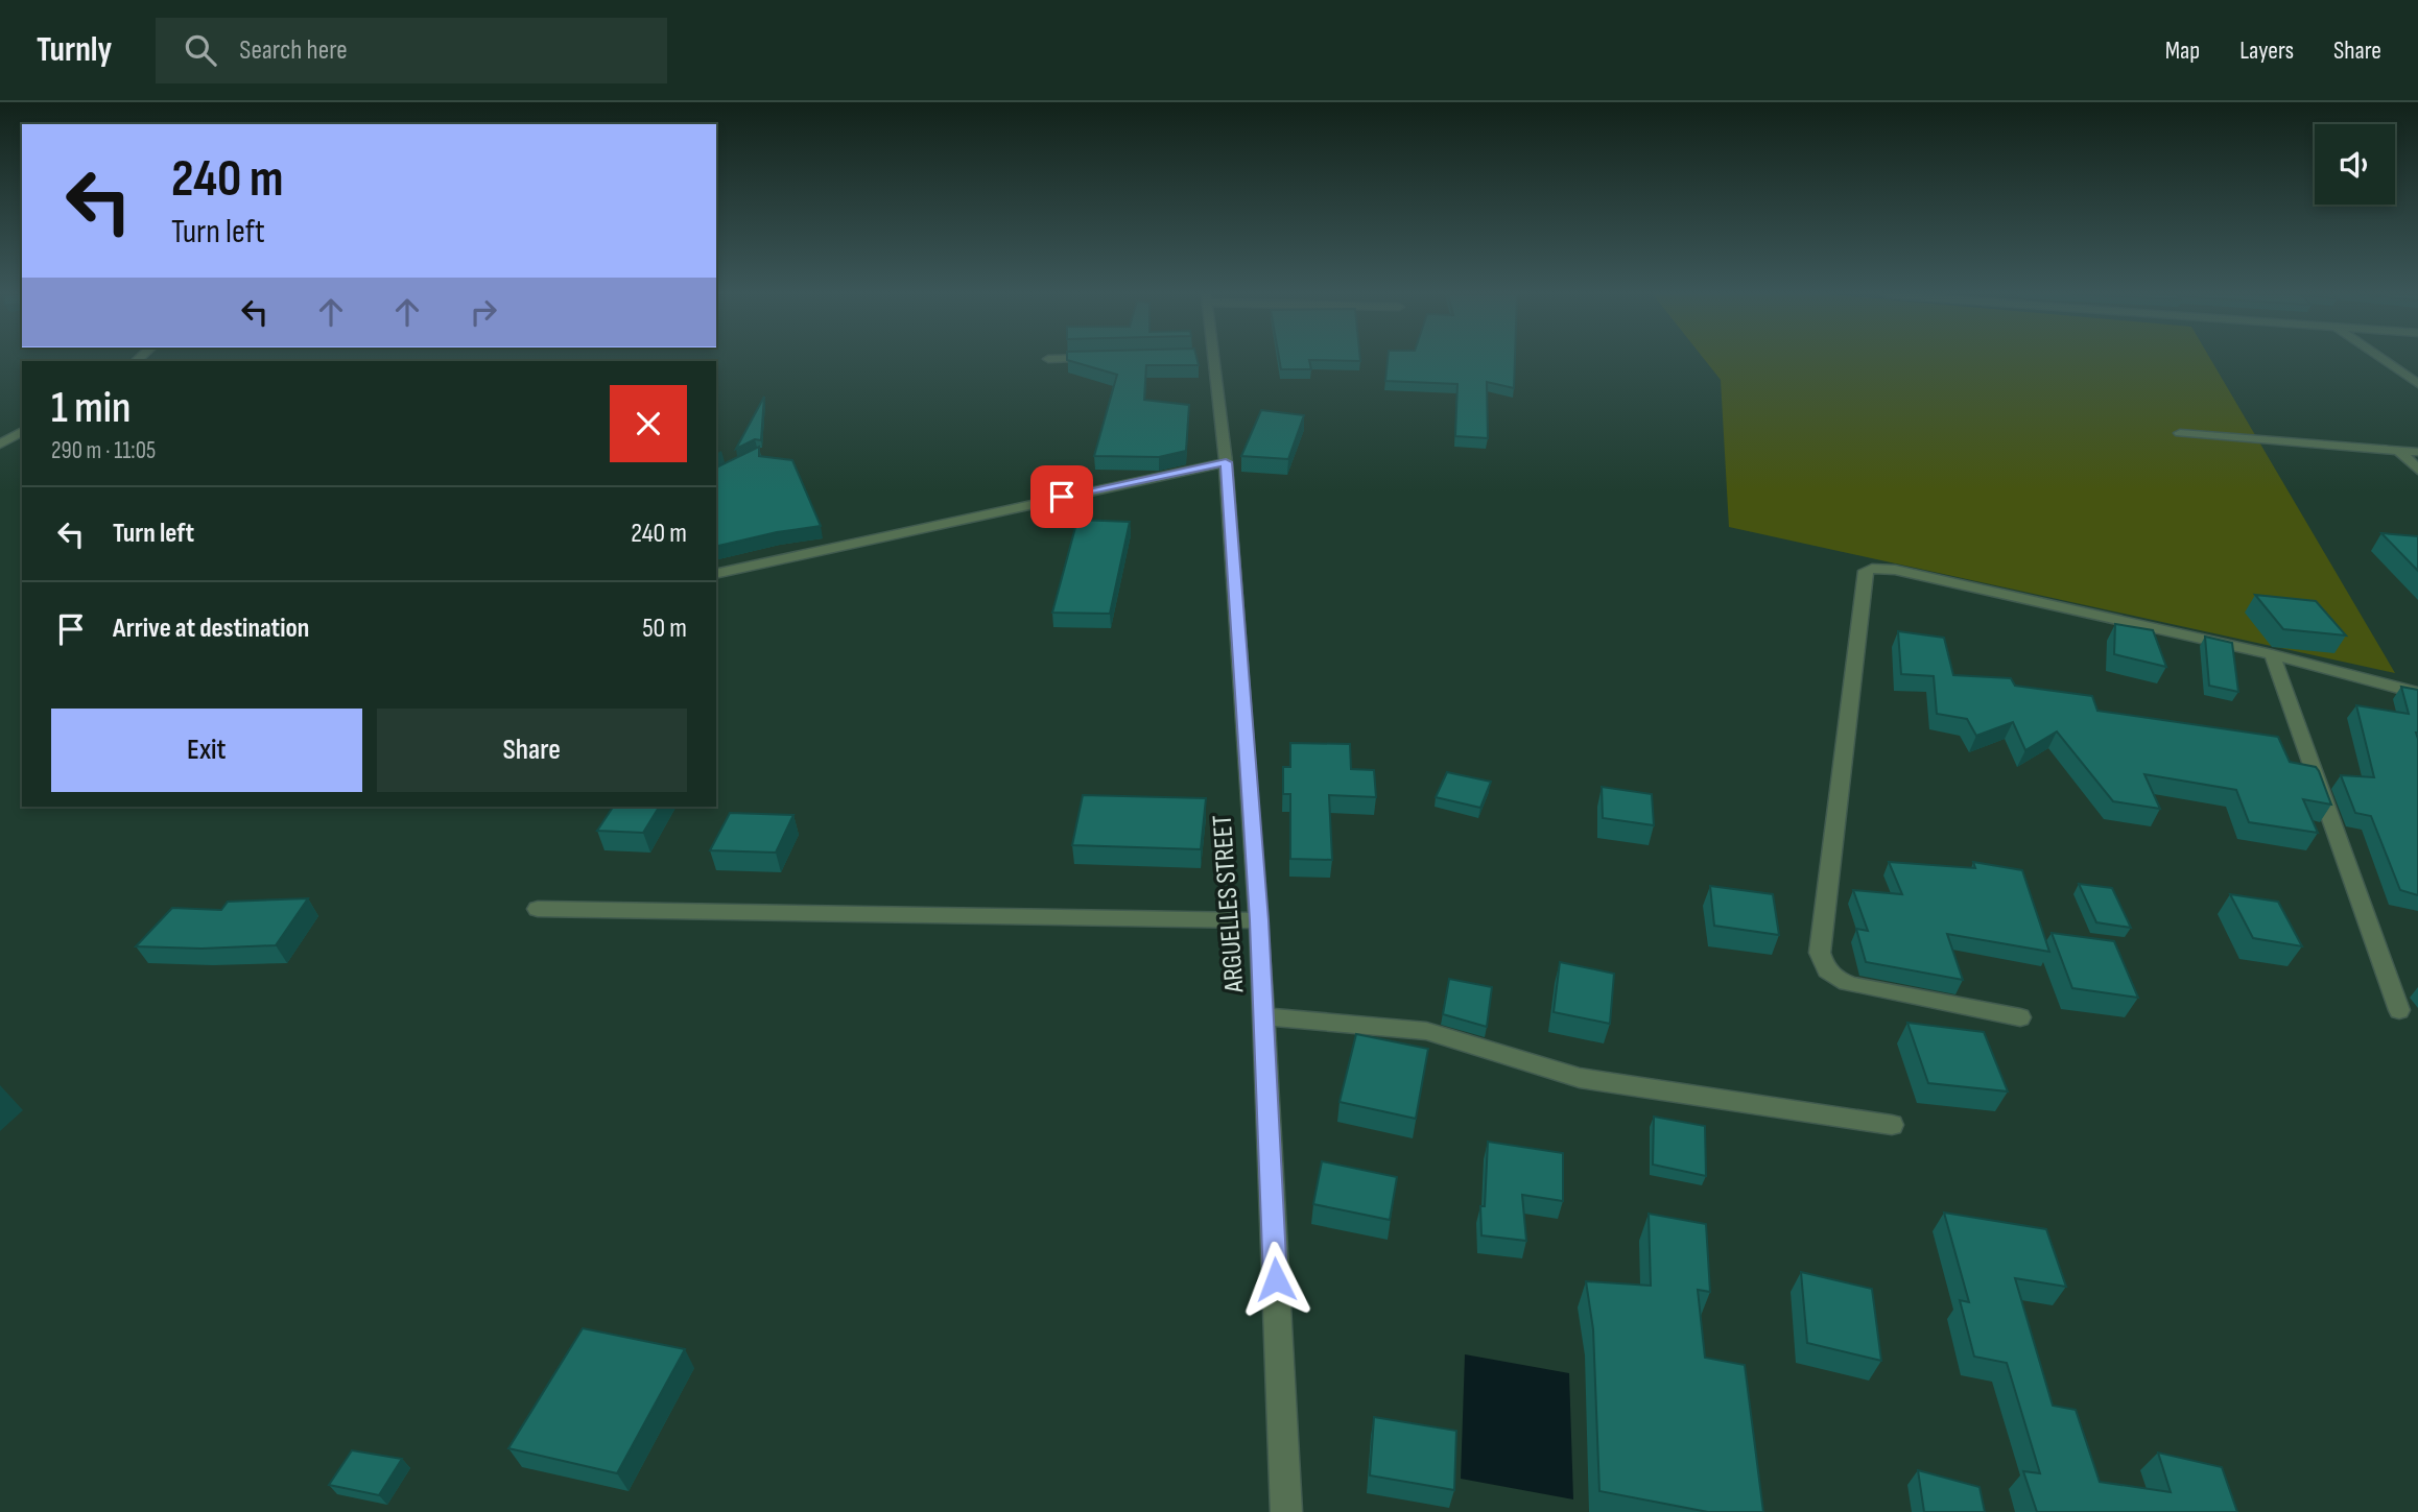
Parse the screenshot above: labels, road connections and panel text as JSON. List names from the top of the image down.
{
  "streets": {
    "street": ["ARGUELLES STREET"]
  },
  "page": {
    "header": "Turnly",
    "search": "Search here",
    "nav": ["Map", "Layers", "Share"],
    "turn": ["240 m", "Turn left"],
    "heading": ["1 min", "290 m · 11:05"],
    "list": [
      {
        "name": "Turn left",
        "value": "240 m"
      },
      {
        "name": "Arrive at destination",
        "value": "50 m"
      }
    ],
    "buttons": ["Exit", "Share"]
  }
}
